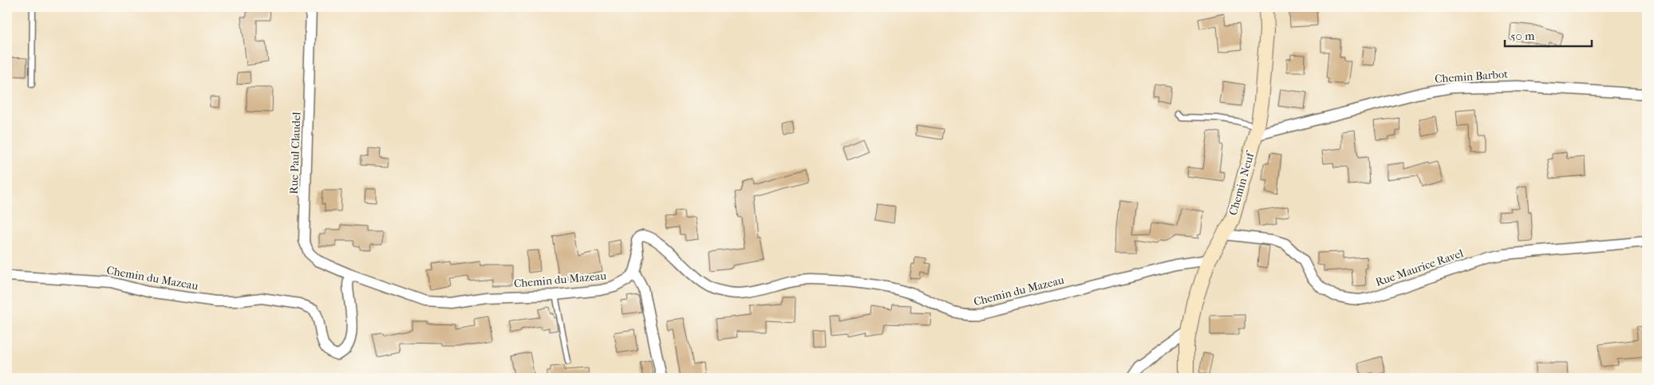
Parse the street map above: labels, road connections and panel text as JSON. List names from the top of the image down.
{
  "streets": {
    "main road": ["Chemin Neuf"],
    "street": [
      "Chemin Barbot",
      "Rue Paul Claudel",
      "Rue Maurice Ravel",
      "Chemin du Mazeau"
    ]
  },
  "crossings": [
    ["Chemin Barbot", "Chemin Neuf"],
    ["Rue Paul Claudel", "Chemin du Mazeau"],
    ["Chemin Neuf", "Rue Maurice Ravel"],
    ["Chemin Neuf", "Chemin du Mazeau"]
  ],
  "scale_bar": "50 m"
}
